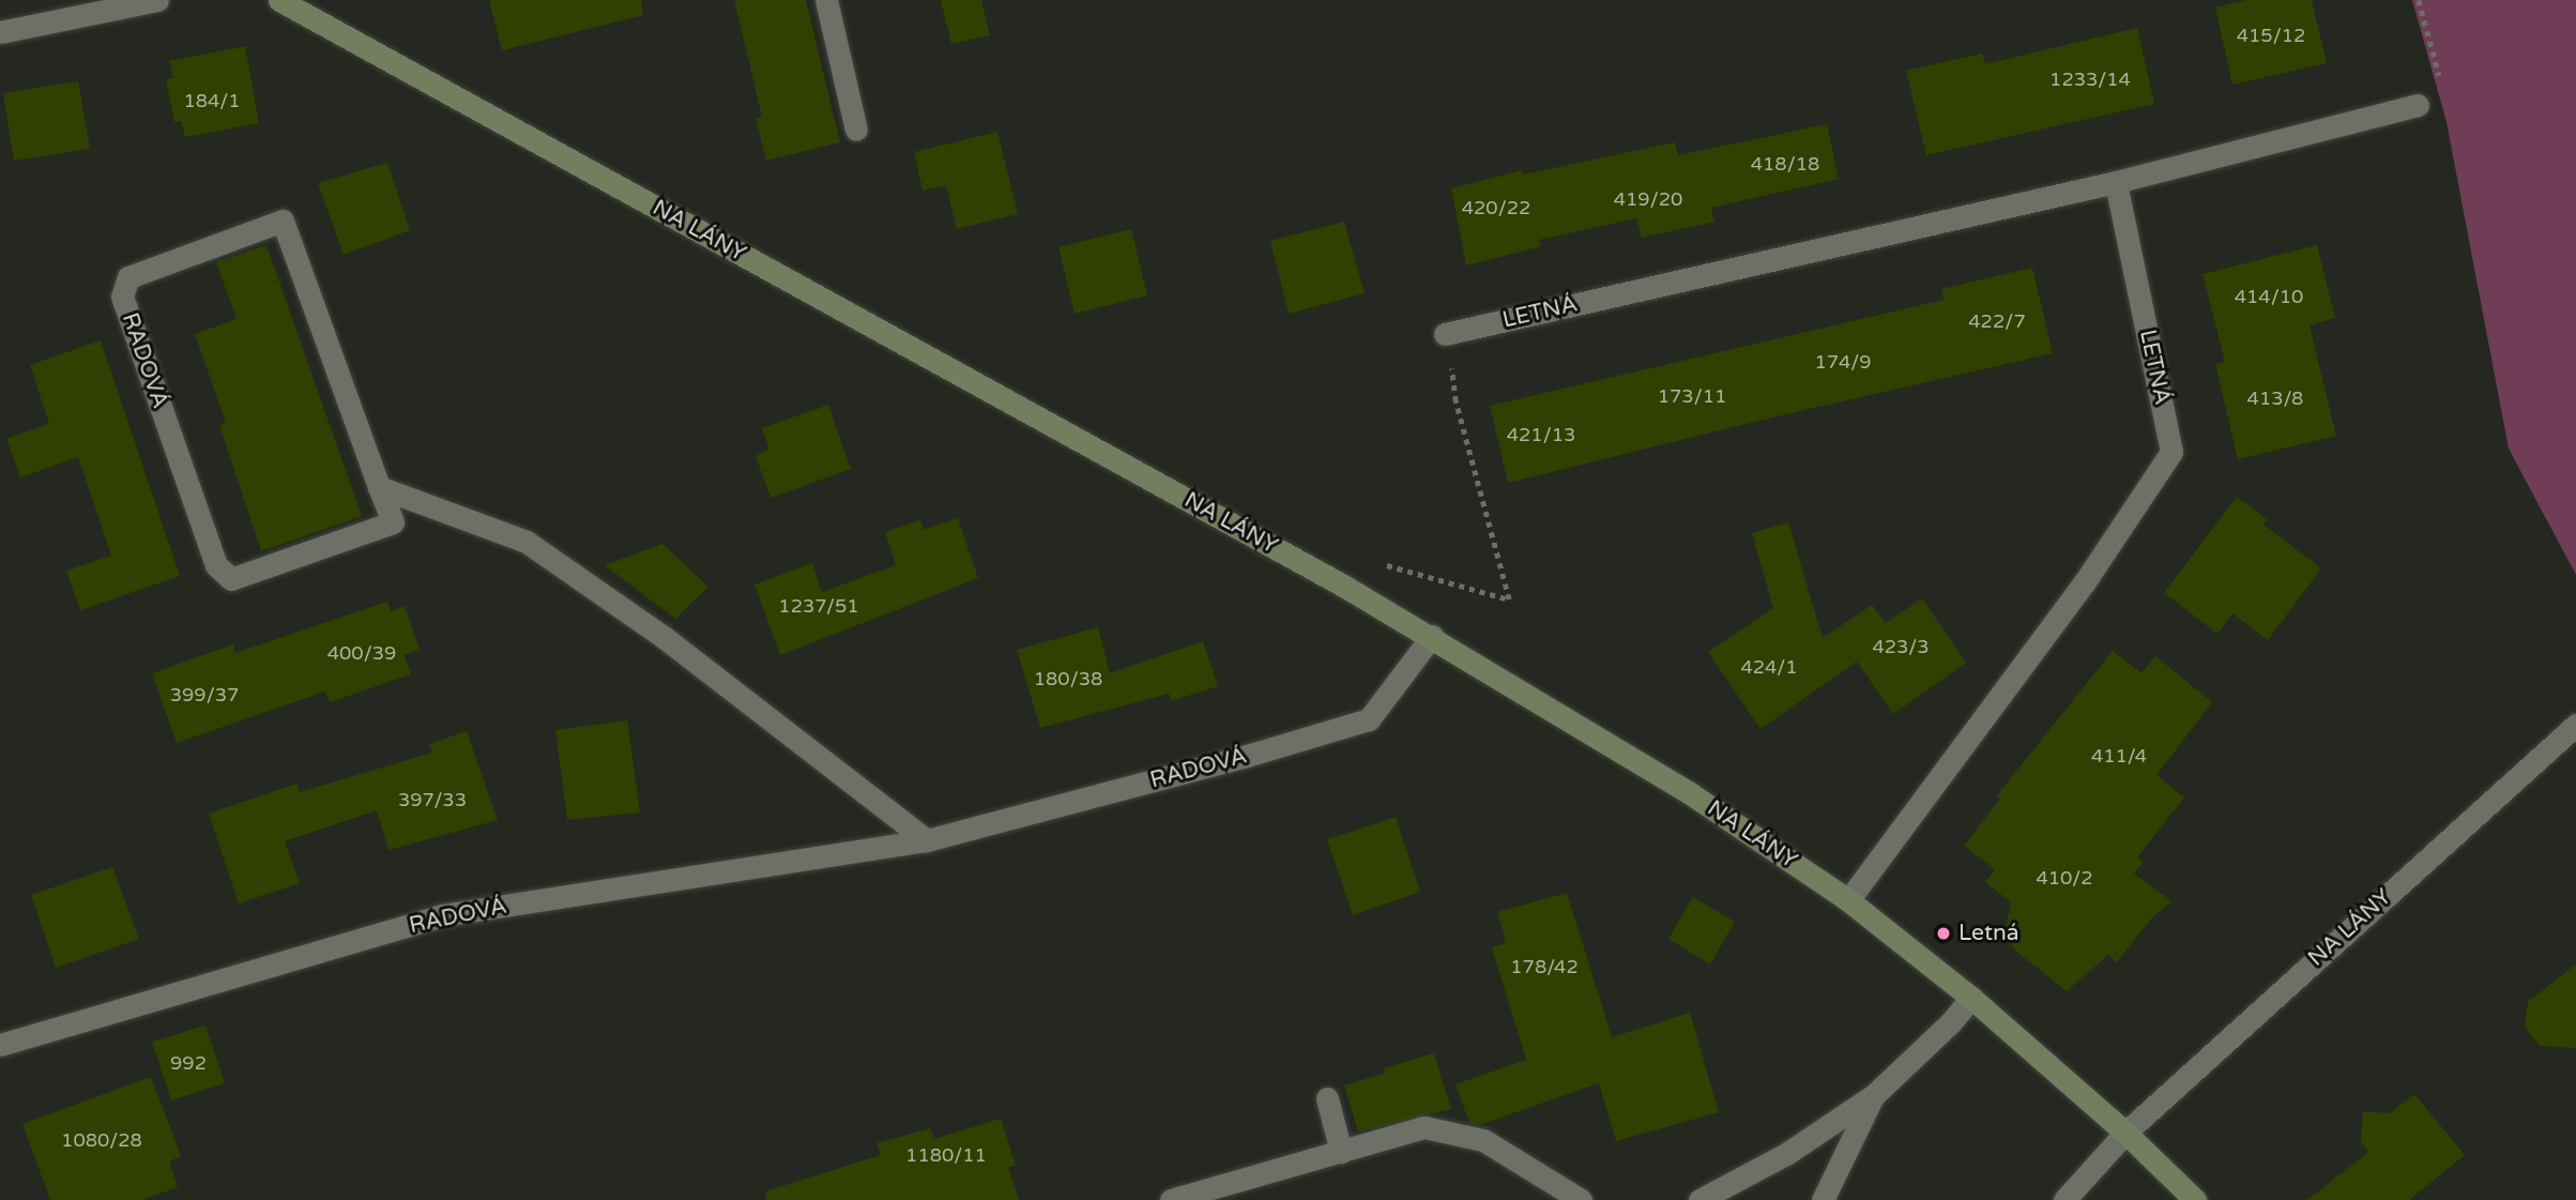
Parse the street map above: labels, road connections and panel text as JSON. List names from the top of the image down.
{
  "streets": {
    "street": ["NA LÁNY", "LETNÁ", "RADOVÁ"]
  },
  "crossings": [
    ["NA LÁNY", "LETNÁ"],
    ["NA LÁNY", "RADOVÁ"]
  ],
  "places": ["Letná"],
  "house_numbers": [
    "415/12",
    "1233/14",
    "184/1",
    "418/18",
    "419/20",
    "420/22",
    "414/10",
    "422/7",
    "174/9",
    "173/11",
    "413/8",
    "421/13",
    "1237/51",
    "423/3",
    "400/39",
    "424/1",
    "180/38",
    "399/37",
    "411/4",
    "397/33",
    "410/2",
    "178/42",
    "992",
    "1080/28",
    "1180/11"
  ]
}
